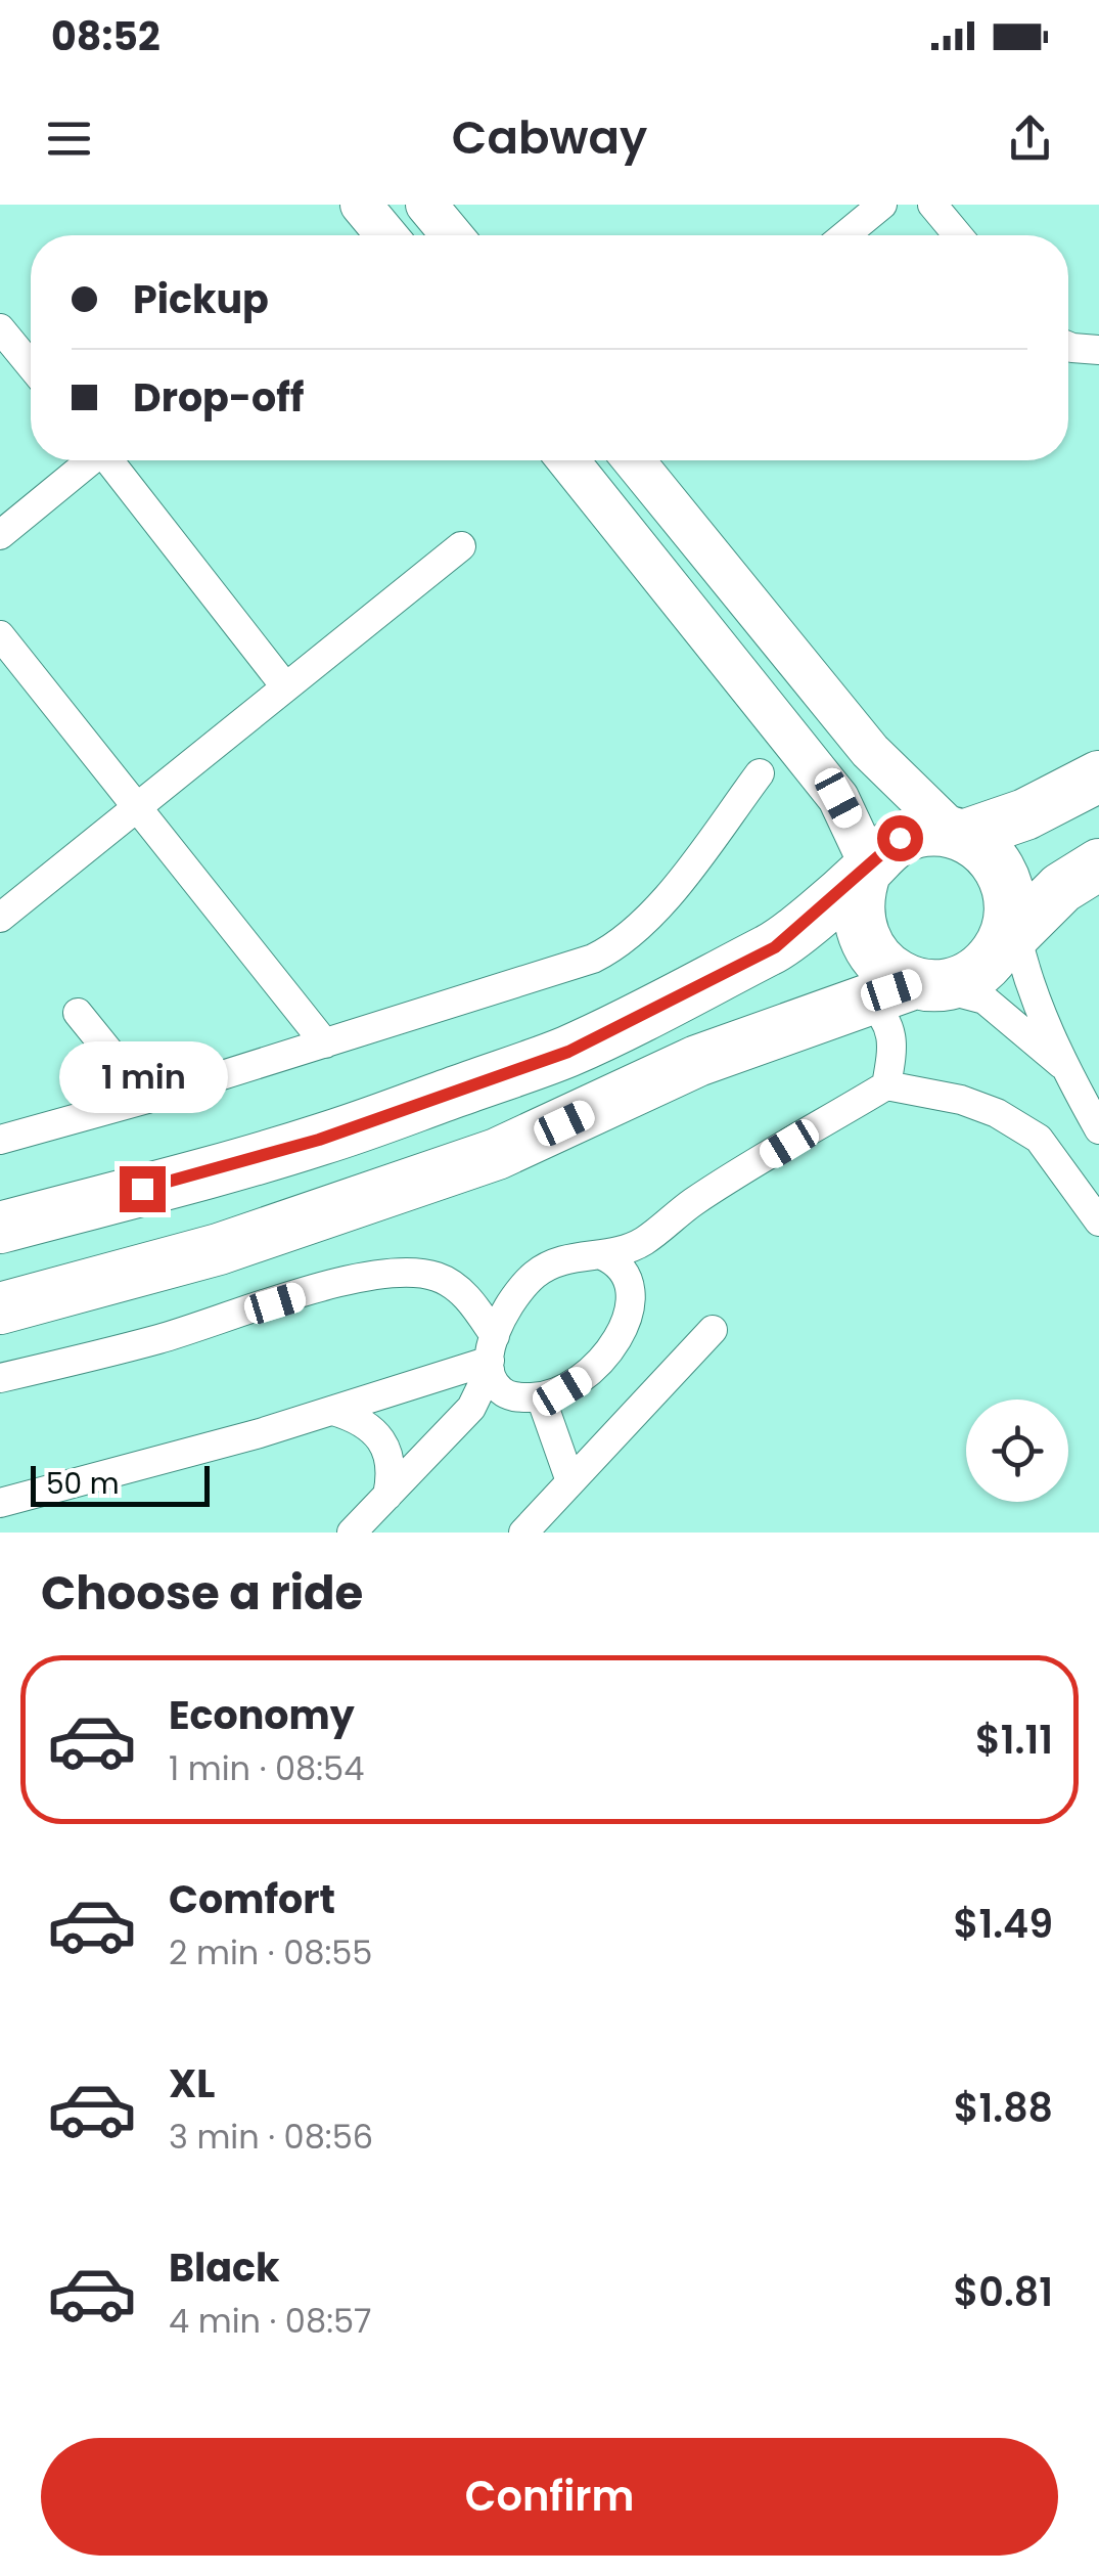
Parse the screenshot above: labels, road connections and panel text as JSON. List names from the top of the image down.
{
  "scale_bar": "50 m",
  "page": {
    "status": "08:52",
    "header": "Cabway",
    "banner": ["Pickup", "Drop-off"],
    "bubble": "1 min",
    "scale": "50 m",
    "heading": "Choose a ride",
    "list": [
      {
        "name": "Economy",
        "note": "1 min · 08:54",
        "value": "$1.11"
      },
      {
        "name": "Comfort",
        "note": "2 min · 08:55",
        "value": "$1.49"
      },
      {
        "name": "XL",
        "note": "3 min · 08:56",
        "value": "$1.88"
      },
      {
        "name": "Black",
        "note": "4 min · 08:57",
        "value": "$0.81"
      }
    ],
    "buttons": "Confirm"
  }
}
